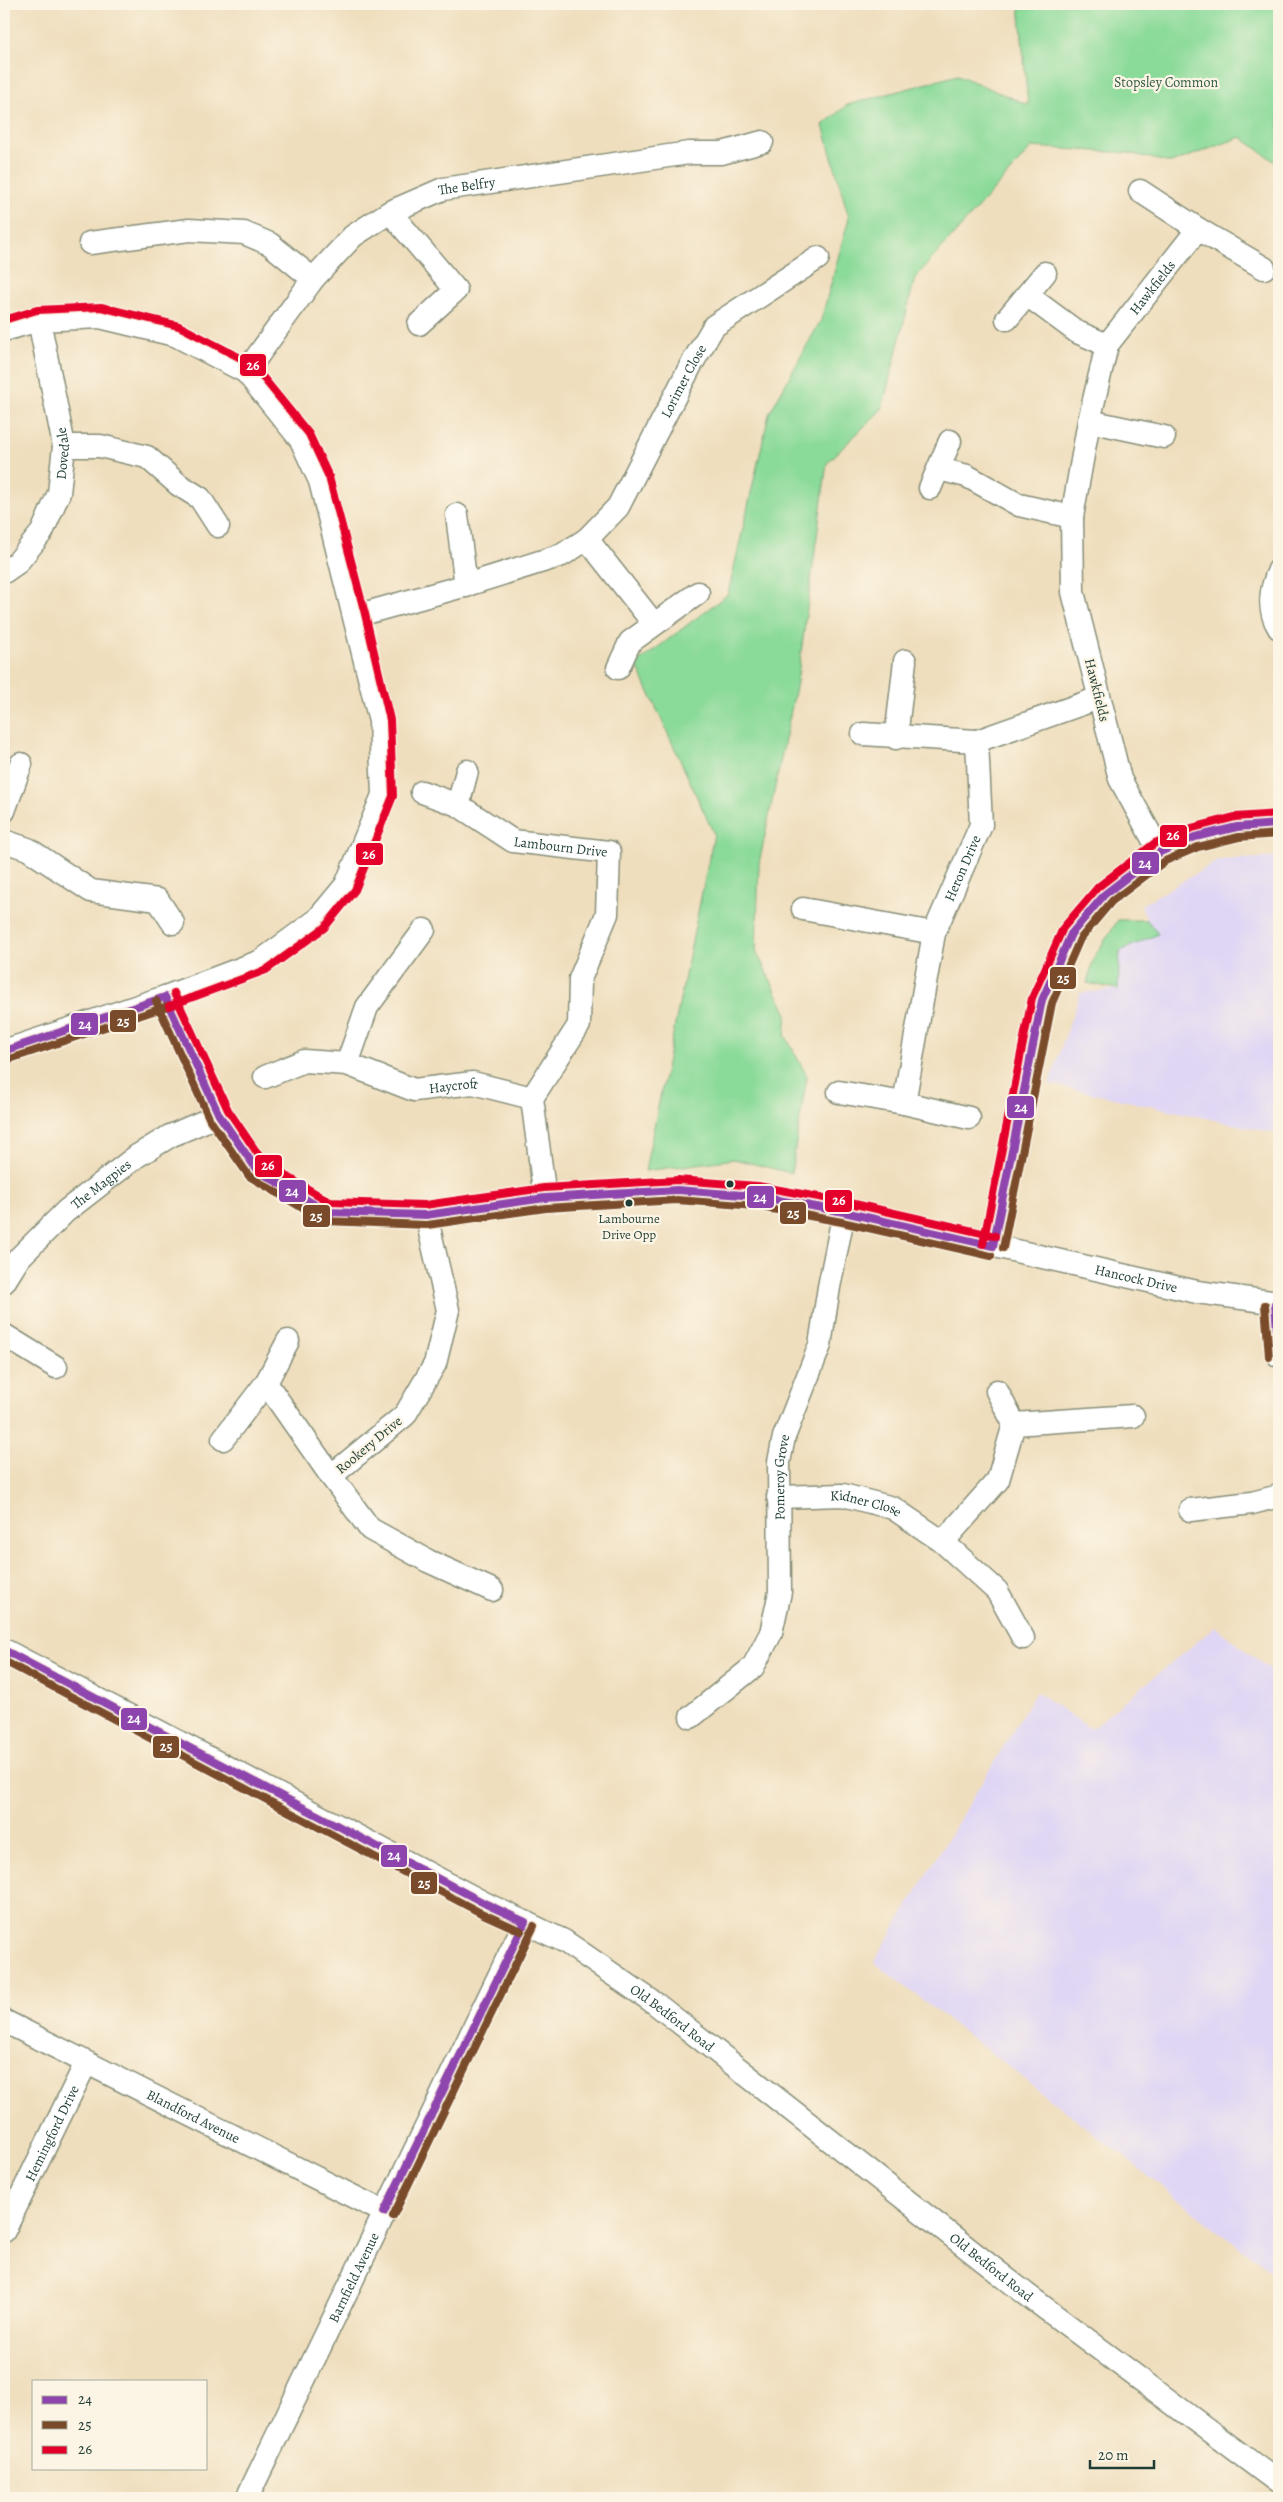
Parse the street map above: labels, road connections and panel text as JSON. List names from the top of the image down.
{
  "streets": {
    "street": [
      "The Belfry",
      "Hawkfields",
      "Lorimer Close",
      "Dovedale",
      "Lambourn Drive",
      "Heron Drive",
      "Haycroft",
      "The Magpies",
      "Hancock Drive",
      "Rookery Drive",
      "Pomeroy Grove",
      "Kidner Close",
      "Old Bedford Road",
      "Blandford Avenue",
      "Hemingford Drive",
      "Barnfield Avenue"
    ]
  },
  "crossings": [
    ["Lambourn Drive", "Haycroft"],
    ["The Magpies", "Hancock Drive"],
    ["Hancock Drive", "Rookery Drive"],
    ["Hancock Drive", "Pomeroy Grove"],
    ["Pomeroy Grove", "Kidner Close"],
    ["Old Bedford Road", "Barnfield Avenue"],
    ["Blandford Avenue", "Hemingford Drive"],
    ["Blandford Avenue", "Barnfield Avenue"]
  ],
  "parks": ["Stopsley Common"],
  "places": ["Lambourne Drive Opp"],
  "lines": ["transit line 26", "transit line 24", "transit line 25"],
  "legend": ["24", "25", "26"],
  "scale_bar": "20 m"
}
